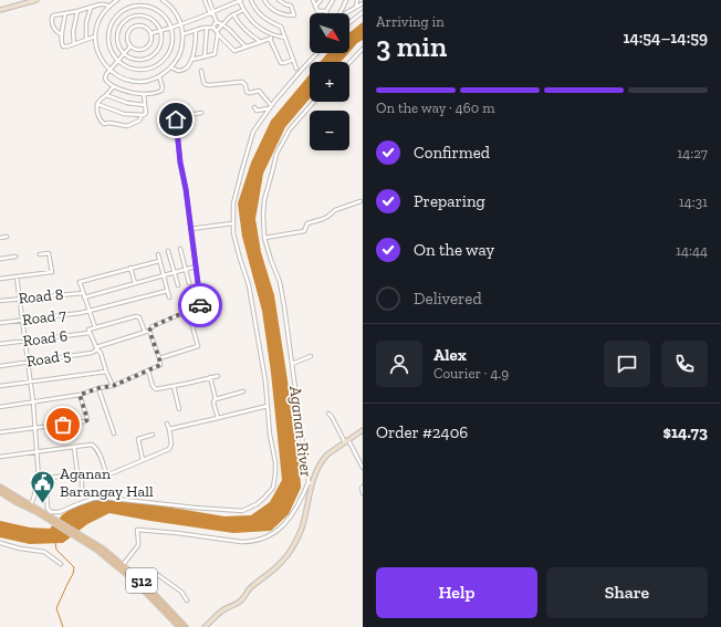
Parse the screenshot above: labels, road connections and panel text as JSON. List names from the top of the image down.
{
  "streets": {
    "main road": ["512"],
    "street": [
      "Road 8",
      "Road 7",
      "Road 6",
      "Road 5"
    ]
  },
  "water": ["Aganan River"],
  "places": {
    "public building": ["Aganan Barangay Hall"]
  },
  "north": "bottom right",
  "page": {
    "heading": ["3 min", "Arriving in", "14:54–14:59"],
    "panel": [
      "Alex",
      "Courier · 4.9",
      "Order #2406",
      "$14.73"
    ],
    "map_buttons": ["+", "−"],
    "bar": "On the way · 460 m",
    "list": [
      ["Confirmed", "14:27"],
      ["Preparing", "14:31"],
      ["On the way", "14:44"],
      "Delivered"
    ],
    "buttons": ["Help", "Share"]
  }
}
